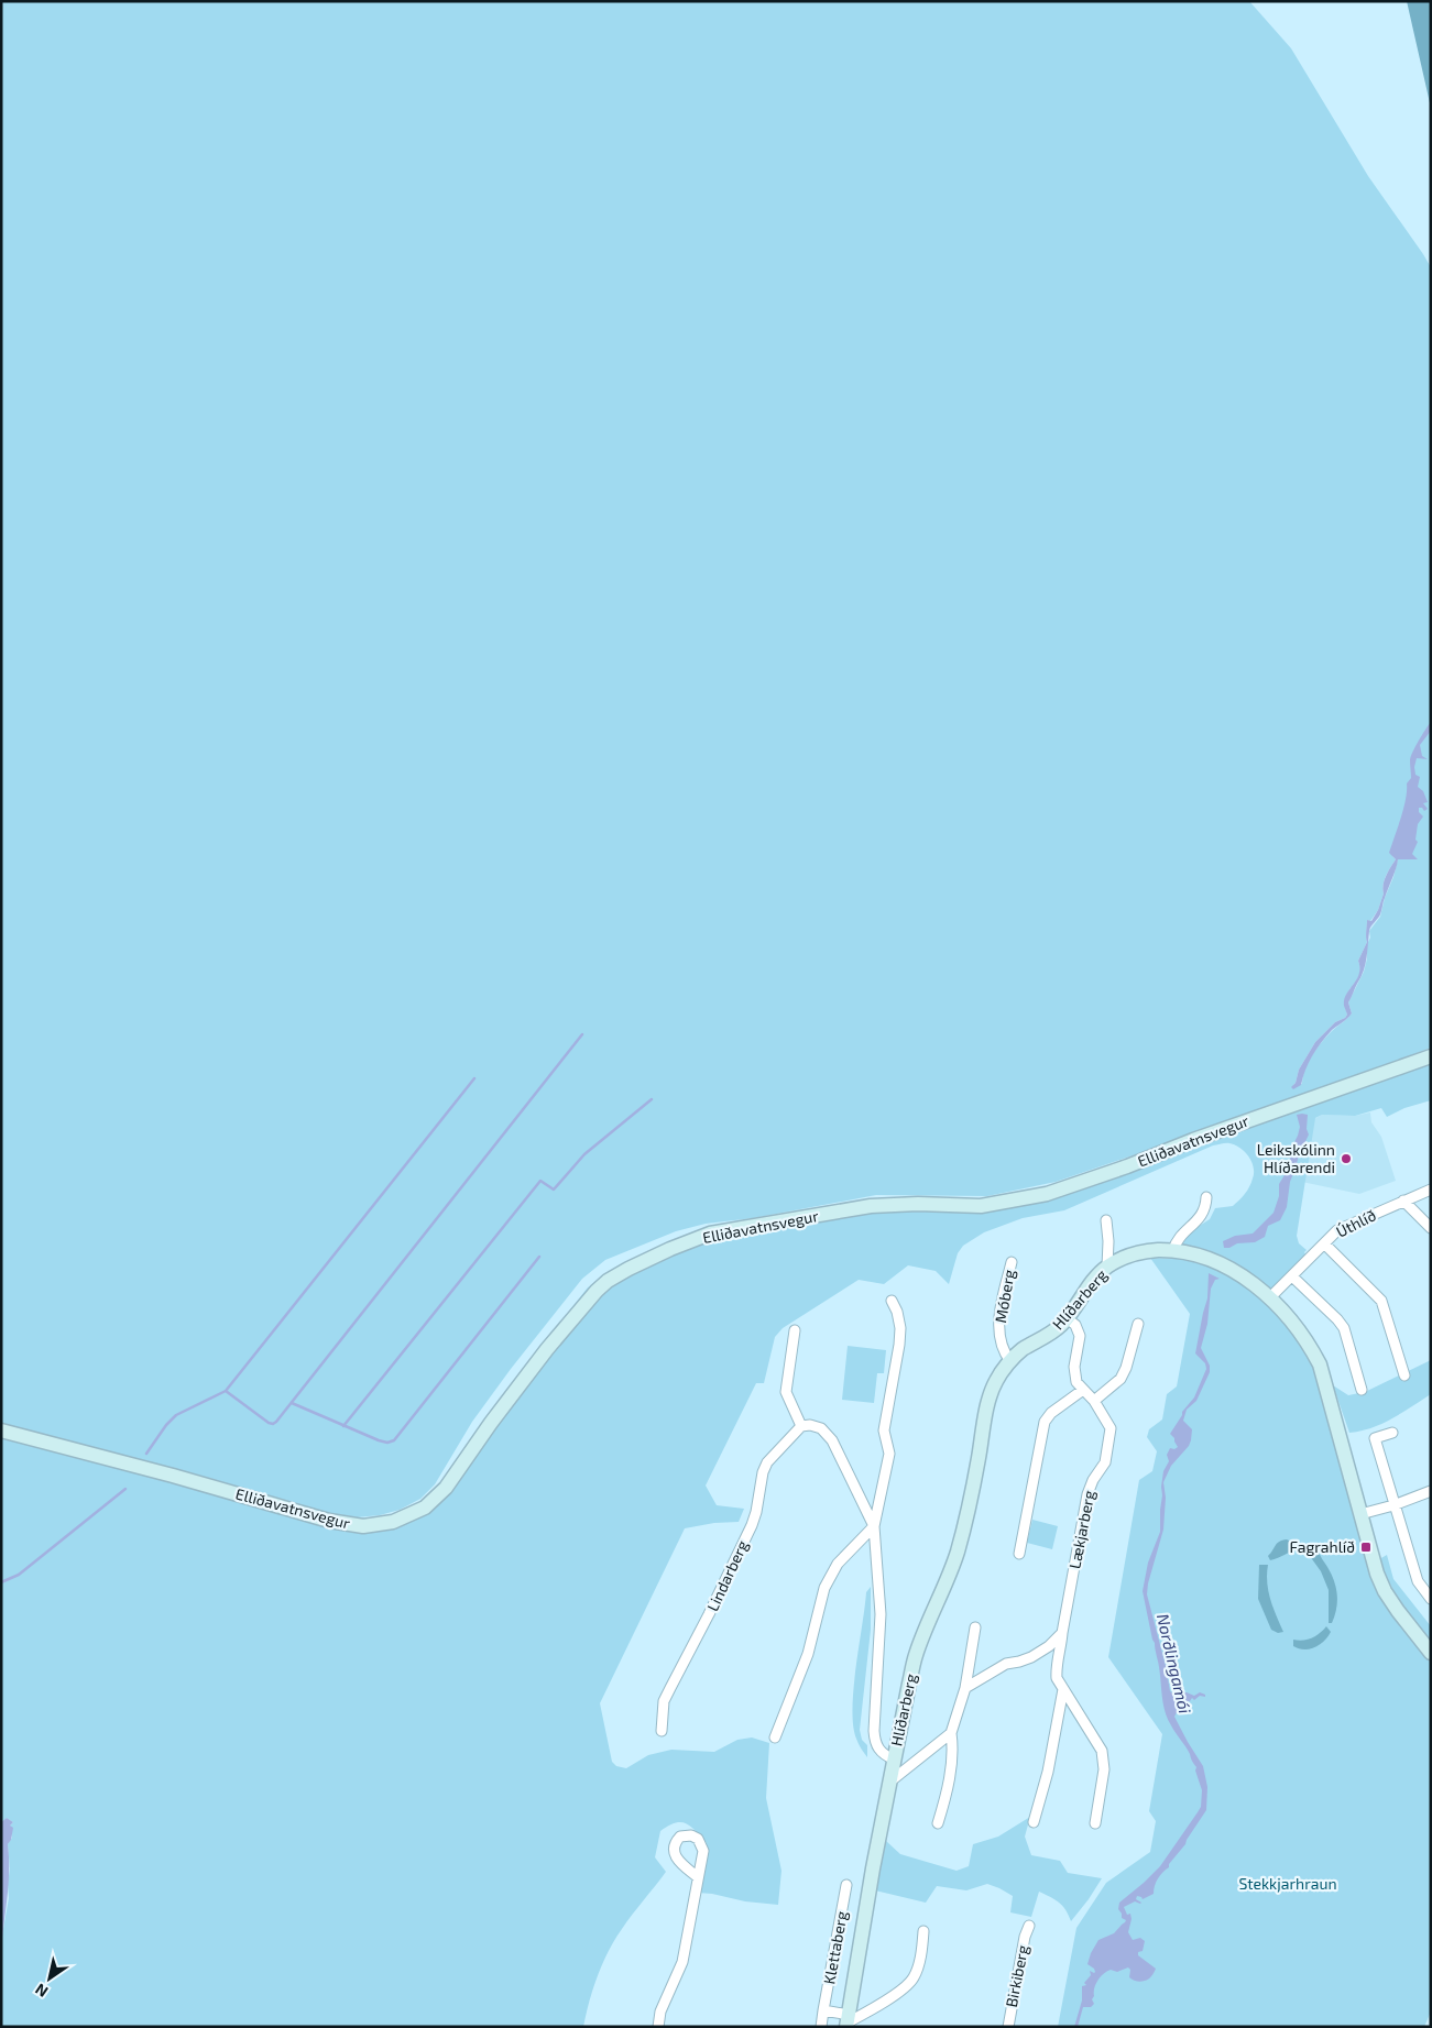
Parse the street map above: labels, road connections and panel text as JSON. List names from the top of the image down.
{
  "streets": {
    "main road": ["Elliðavatnsvegur", "Hlíðarberg"],
    "street": [
      "Úthlíð",
      "Móberg",
      "Lækjarberg",
      "Lindarberg",
      "Klettaberg",
      "Birkiberg"
    ]
  },
  "crossings": [
    ["Úthlíð", "Hlíðarberg"],
    ["Móberg", "Hlíðarberg"],
    ["Hlíðarberg", "Lækjarberg"]
  ],
  "water": ["Norðlingamói"],
  "parks": ["Stekkjarhraun"],
  "places": {
    "other": ["Leikskólinn Hlíðarendi"],
    "transit": ["Fagrahlíð"]
  },
  "north": "bottom left"
}
